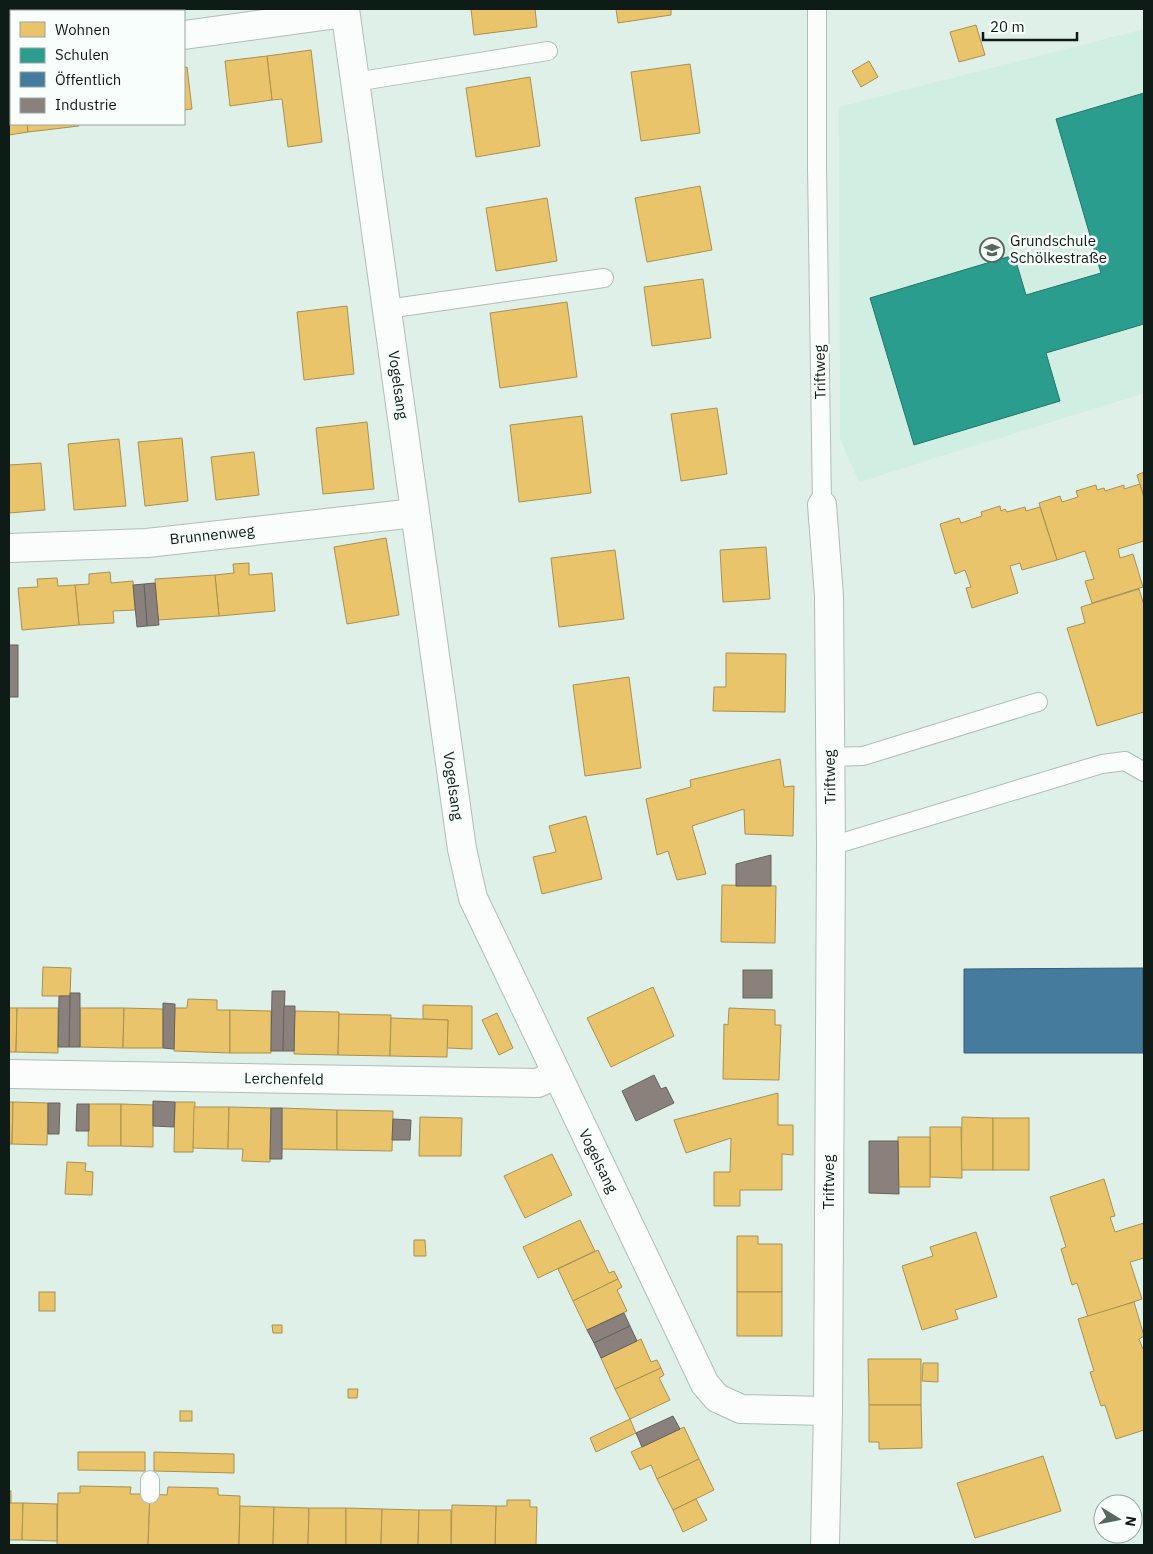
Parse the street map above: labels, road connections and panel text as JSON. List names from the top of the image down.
{
  "streets": {
    "street": [
      "Triftweg",
      "Vogelsang",
      "Brunnenweg",
      "Lerchenfeld"
    ]
  },
  "crossings": [
    ["Triftweg", "Vogelsang"],
    ["Vogelsang", "Brunnenweg"],
    ["Vogelsang", "Lerchenfeld"]
  ],
  "places": {
    "school or university": ["Grundschule Schölkestraße"]
  },
  "legend": [
    "Wohnen",
    "Schulen",
    "Öffentlich",
    "Industrie"
  ],
  "scale_bar": "20 m",
  "north": "right"
}
